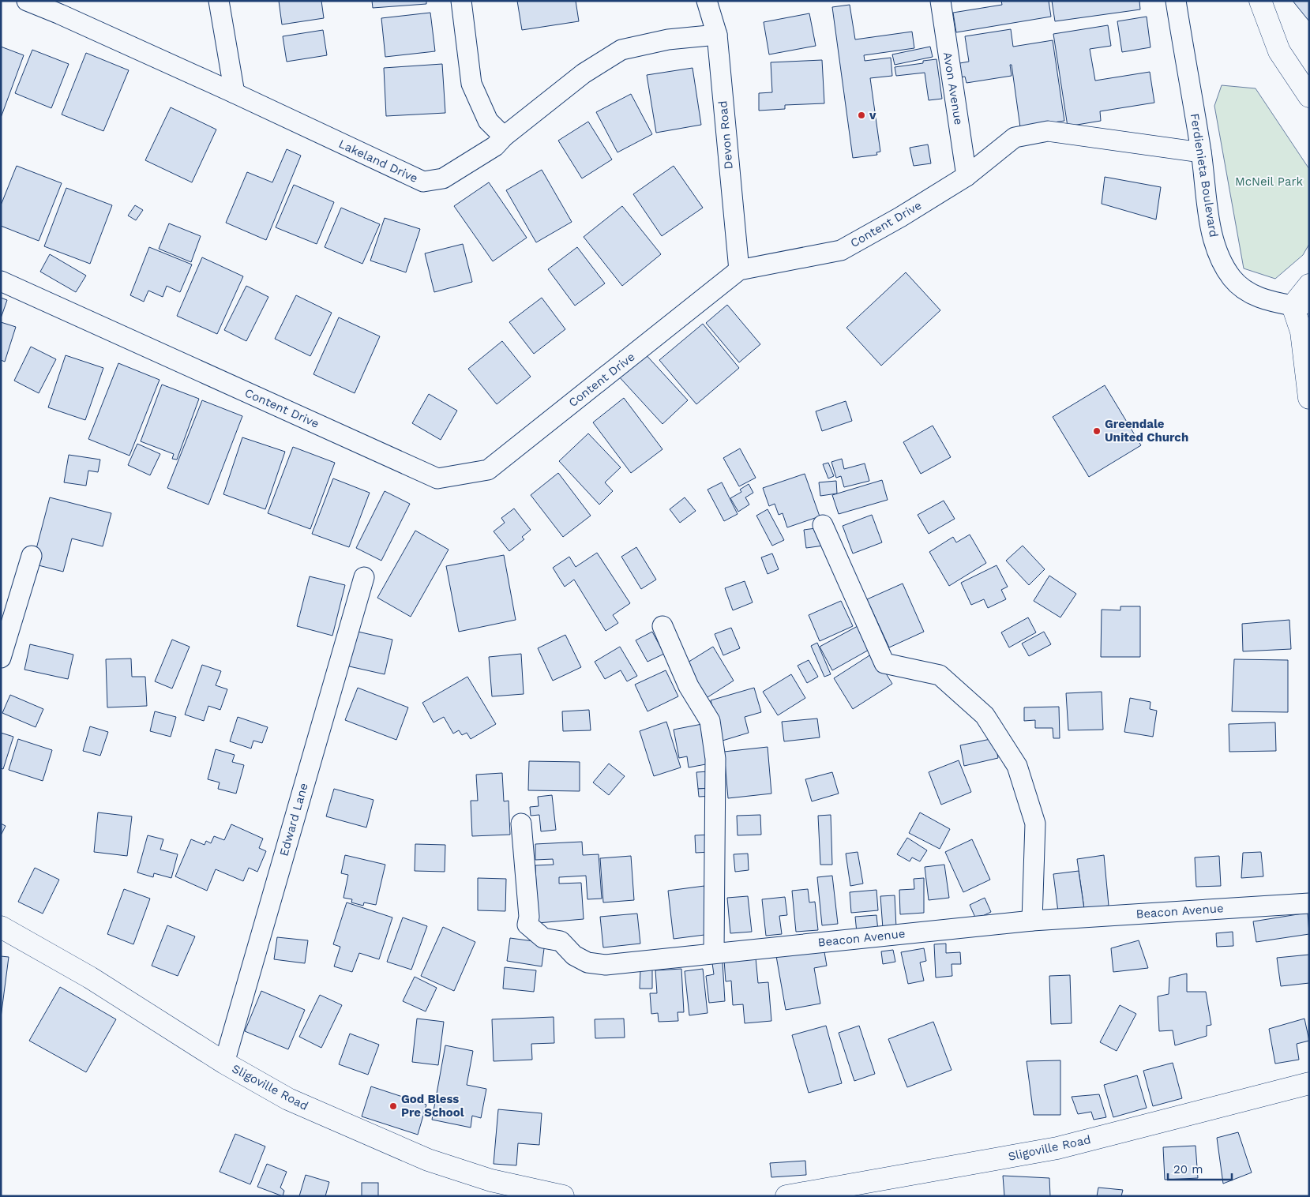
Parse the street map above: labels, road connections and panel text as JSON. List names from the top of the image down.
{
  "streets": {
    "street": [
      "Avon Avenue",
      "Devon Road",
      "Lakeland Drive",
      "Ferdienieta Boulevard",
      "Content Drive",
      "Edward Lane",
      "Beacon Avenue",
      "Sligoville Road"
    ]
  },
  "crossings": [
    ["Avon Avenue", "Content Drive"],
    ["Devon Road", "Lakeland Drive"],
    ["Devon Road", "Content Drive"],
    ["Ferdienieta Boulevard", "Content Drive"],
    ["Edward Lane", "Sligoville Road"]
  ],
  "parks": ["McNeil Park"],
  "places": ["v", "Greendale United Church", "God Bless Pre School"],
  "scale_bar": "20 m"
}
